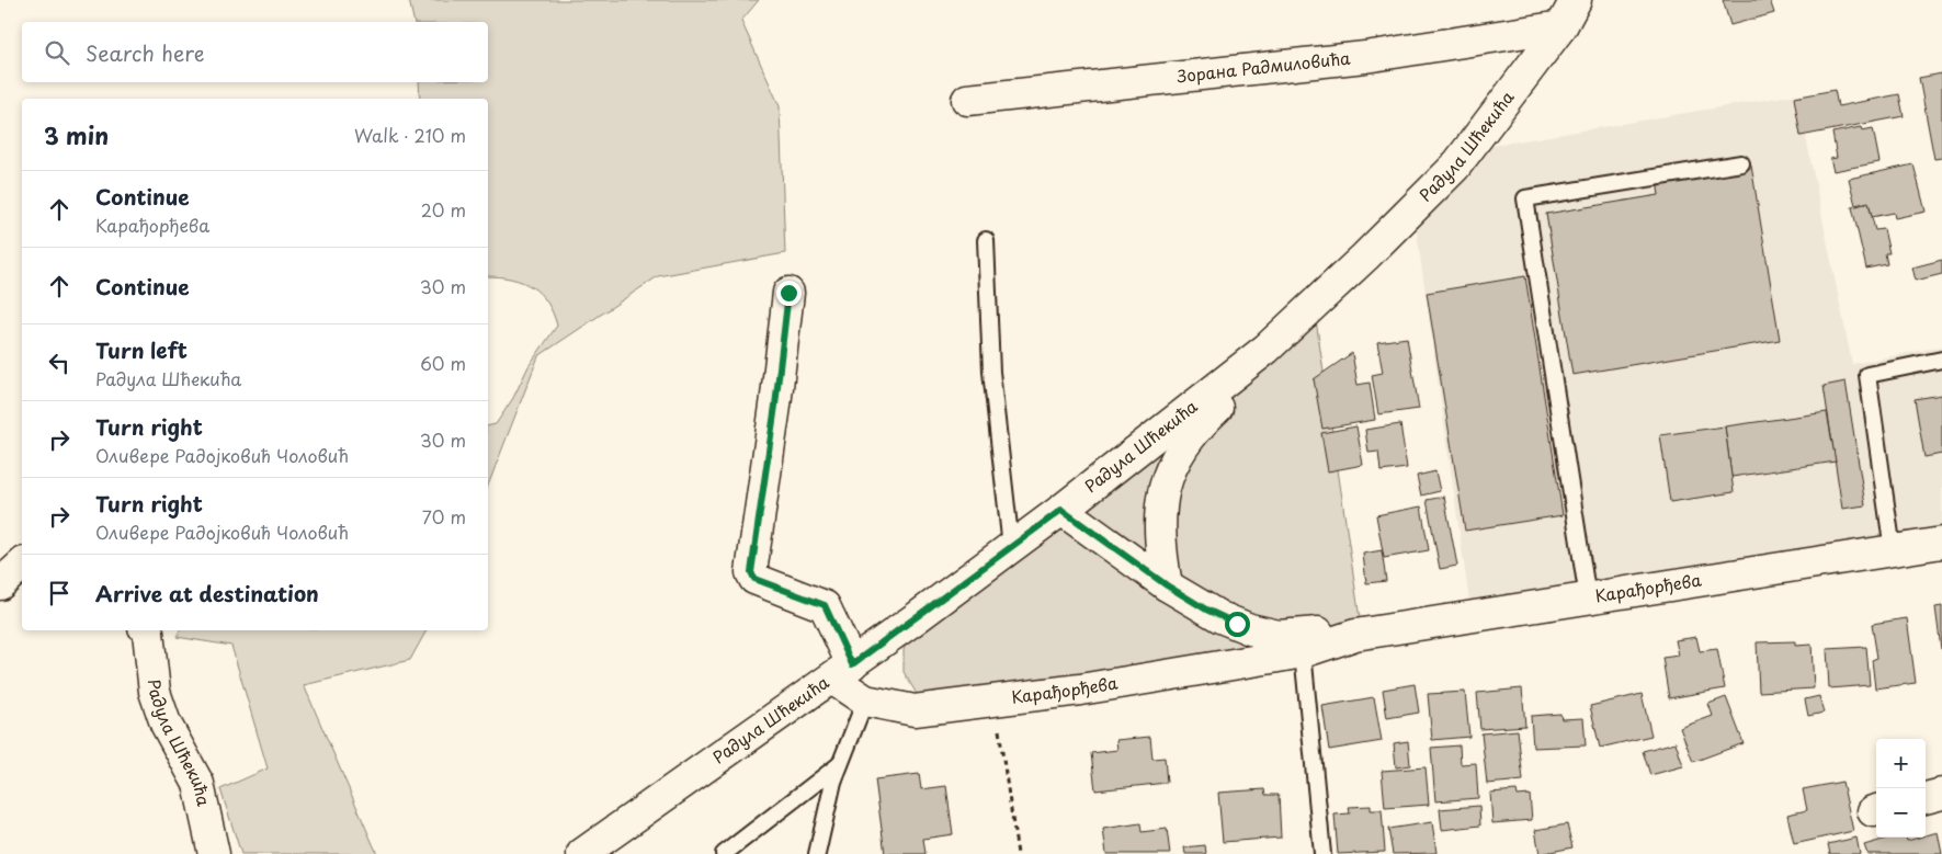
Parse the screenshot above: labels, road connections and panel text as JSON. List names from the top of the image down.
{
  "streets": {
    "street": ["Зорана Радмиловића", "Радула Шћекића", "Карађорђева"]
  },
  "crossings": [
    ["Зорана Радмиловића", "Радула Шћекића"],
    ["Радула Шћекића", "Карађорђева"]
  ],
  "page": {
    "search": "Search here",
    "heading": ["3 min", "Walk · 210 m"],
    "list": [
      ["Continue", "Карађорђева", "20 m"],
      ["Continue", "30 m"],
      ["Turn left", "Радула Шћекића", "60 m"],
      ["Turn right", "Оливере Радојковић Чоловић", "30 m"],
      ["Turn right", "Оливере Радојковић Чоловић", "70 m"],
      "Arrive at destination"
    ],
    "map_buttons": ["+", "−"]
  }
}
